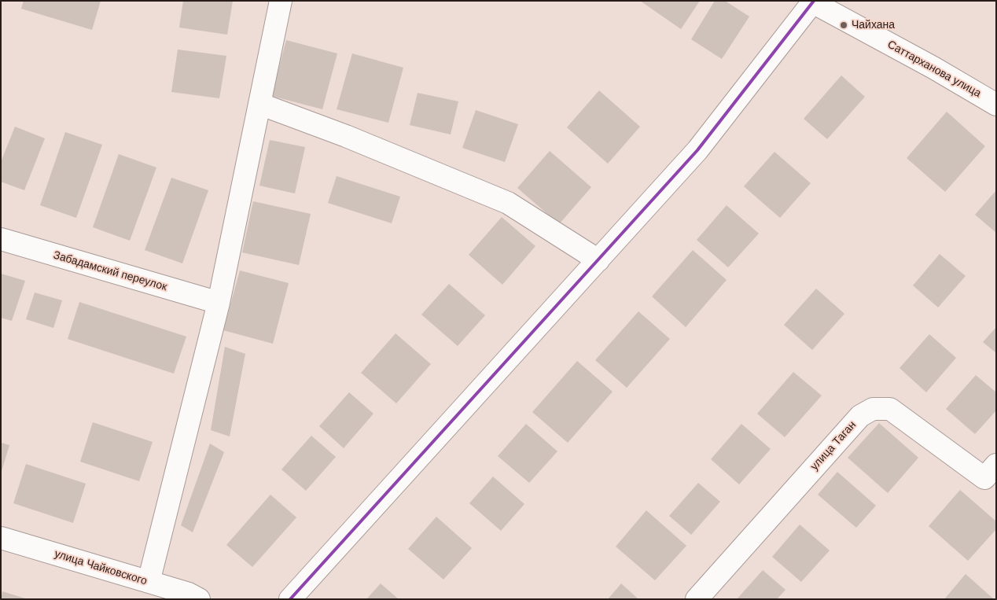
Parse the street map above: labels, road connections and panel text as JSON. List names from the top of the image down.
{
  "streets": {
    "street": [
      "Саттарханова улица",
      "Забадамский переулок",
      "улица Таган",
      "улица Чайковского"
    ]
  },
  "places": ["Чайхана"]
}
